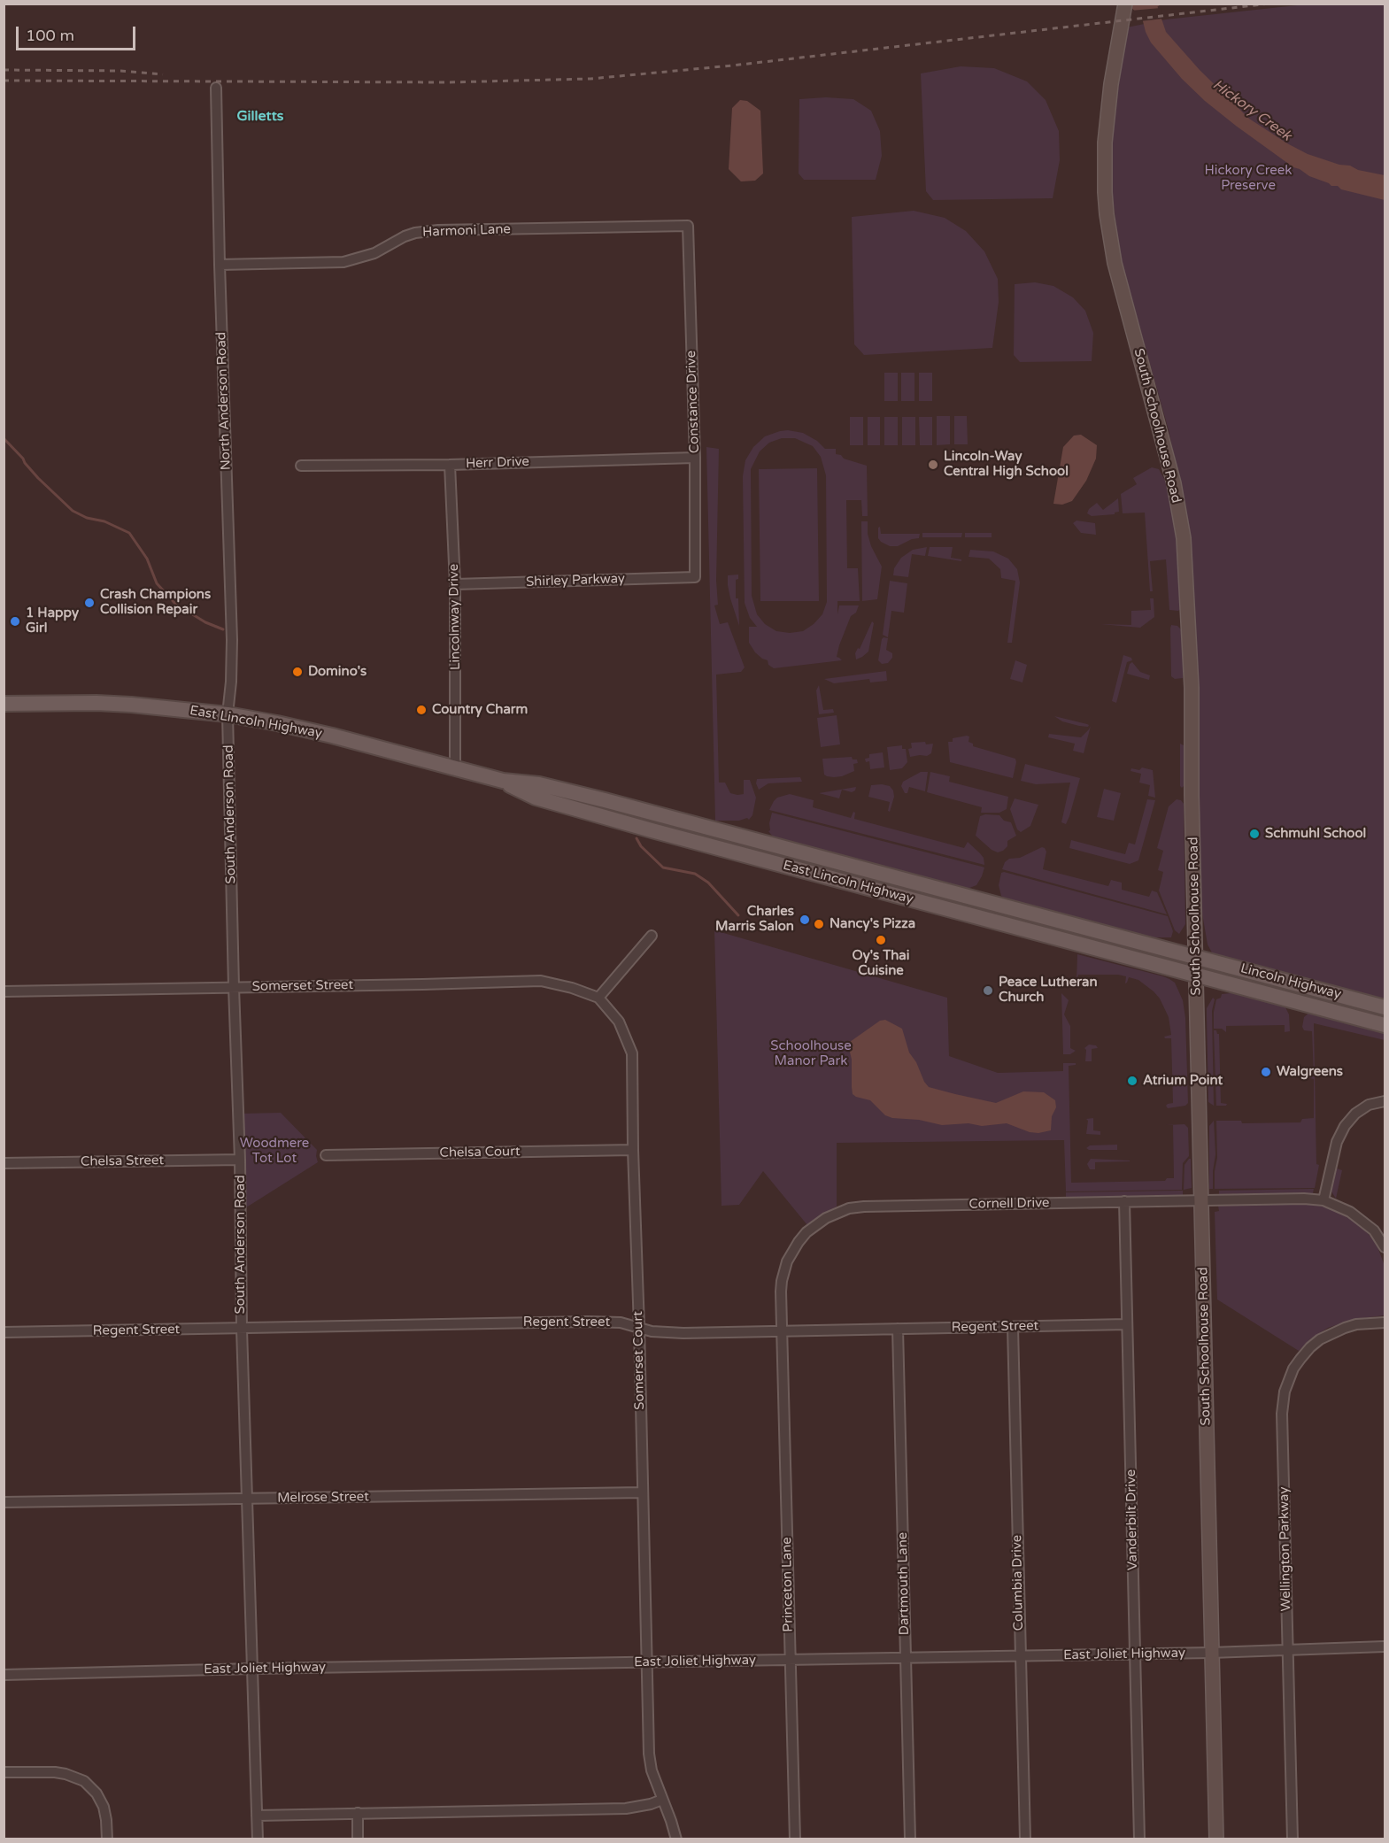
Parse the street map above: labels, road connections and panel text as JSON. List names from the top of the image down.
{
  "streets": {
    "main road": ["East Lincoln Highway", "Lincoln Highway"],
    "street": [
      "Harmoni Lane",
      "North Anderson Road",
      "Constance Drive",
      "South Schoolhouse Road",
      "Herr Drive",
      "Shirley Parkway",
      "Lincolnway Drive",
      "South Anderson Road",
      "Somerset Street",
      "Chelsa Court",
      "Chelsa Street",
      "Cornell Drive",
      "Regent Street",
      "Somerset Court",
      "Melrose Street",
      "Vanderbilt Drive",
      "Wellington Parkway",
      "Columbia Drive",
      "Dartmouth Lane",
      "Princeton Lane",
      "East Joliet Highway"
    ]
  },
  "crossings": [
    ["Harmoni Lane", "North Anderson Road"],
    ["Harmoni Lane", "Constance Drive"],
    ["North Anderson Road", "East Lincoln Highway"],
    ["North Anderson Road", "South Anderson Road"],
    ["Constance Drive", "Herr Drive"],
    ["Constance Drive", "Shirley Parkway"],
    ["South Schoolhouse Road", "East Lincoln Highway"],
    ["South Schoolhouse Road", "Lincoln Highway"],
    ["South Schoolhouse Road", "Cornell Drive"],
    ["South Schoolhouse Road", "East Joliet Highway"],
    ["Herr Drive", "Lincolnway Drive"],
    ["Shirley Parkway", "Lincolnway Drive"],
    ["Lincolnway Drive", "East Lincoln Highway"],
    ["East Lincoln Highway", "South Anderson Road"],
    ["East Lincoln Highway", "Lincoln Highway"],
    ["South Anderson Road", "Somerset Street"],
    ["South Anderson Road", "Chelsa Street"],
    ["South Anderson Road", "Regent Street"],
    ["South Anderson Road", "Melrose Street"],
    ["South Anderson Road", "East Joliet Highway"],
    ["Somerset Street", "Somerset Court"],
    ["Chelsa Court", "Somerset Court"],
    ["Cornell Drive", "Regent Street"],
    ["Cornell Drive", "Vanderbilt Drive"],
    ["Cornell Drive", "Princeton Lane"],
    ["Regent Street", "Somerset Court"],
    ["Regent Street", "Vanderbilt Drive"],
    ["Regent Street", "Columbia Drive"],
    ["Regent Street", "Dartmouth Lane"],
    ["Regent Street", "Princeton Lane"],
    ["Somerset Court", "Melrose Street"],
    ["Somerset Court", "East Joliet Highway"],
    ["Vanderbilt Drive", "East Joliet Highway"],
    ["Wellington Parkway", "East Joliet Highway"],
    ["Columbia Drive", "East Joliet Highway"],
    ["Dartmouth Lane", "East Joliet Highway"],
    ["Princeton Lane", "East Joliet Highway"]
  ],
  "districts": ["Gilletts"],
  "water": ["Hickory Creek"],
  "parks": ["Hickory Creek Preserve", "Schoolhouse Manor Park", "Woodmere Tot Lot"],
  "places": [
    "Lincoln-Way Central High School",
    "Crash Champions Collision Repair",
    "1 Happy Girl",
    "Domino's",
    "Country Charm",
    "Schmuhl School",
    "Charles Marris Salon",
    "Nancy's Pizza",
    "Oy's Thai Cuisine",
    "Peace Lutheran Church",
    "Walgreens",
    "Atrium Point"
  ],
  "scale_bar": "100 m"
}
